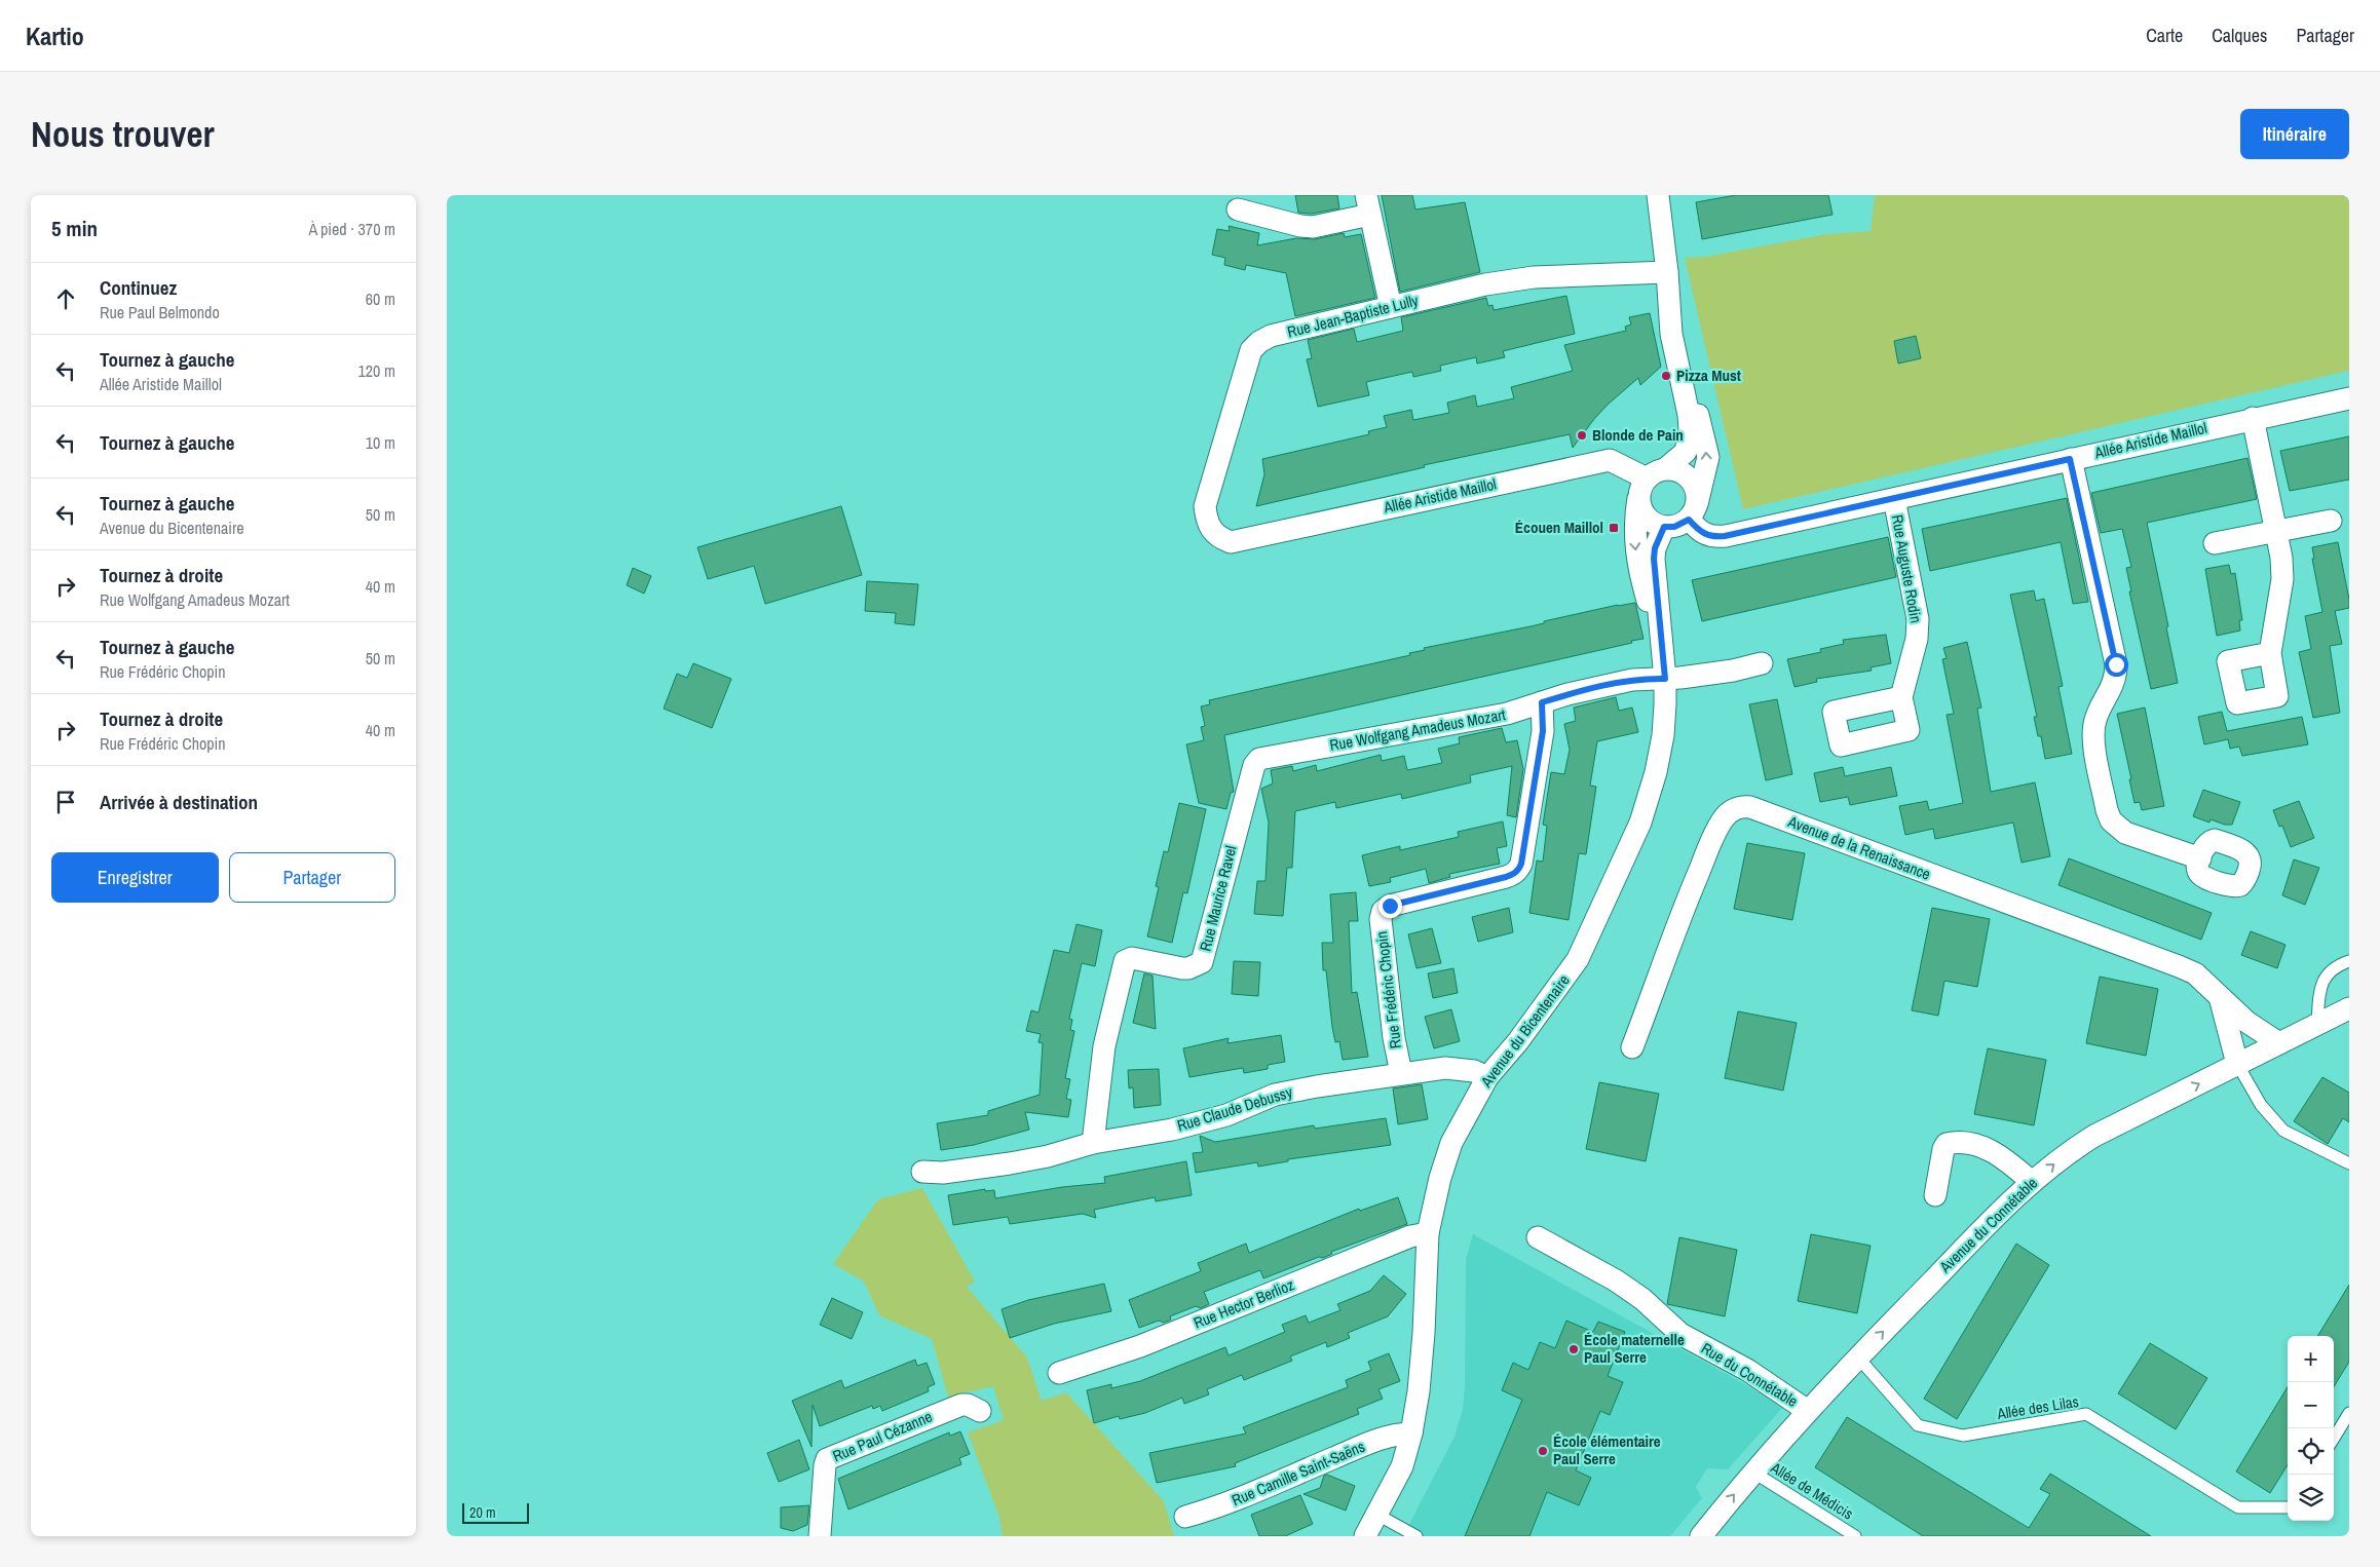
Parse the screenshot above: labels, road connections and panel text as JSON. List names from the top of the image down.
{
  "streets": {
    "street": [
      "Rue Jean-Baptiste Lully",
      "Allée Aristide Maillol",
      "Rue Auguste Rodin",
      "Rue Wolfgang Amadeus Mozart",
      "Avenue de la Renaissance",
      "Rue Maurice Ravel",
      "Rue Frédéric Chopin",
      "Avenue du Bicentenaire",
      "Rue Claude Debussy",
      "Avenue du Connétable",
      "Rue Hector Berlioz",
      "Rue du Connétable",
      "Rue Paul Cézanne",
      "Rue Camille Saint-Saëns"
    ],
    "lane": ["Allée des Lilas", "Allée de Médicis"]
  },
  "crossings": [
    ["Rue Jean-Baptiste Lully", "Allée Aristide Maillol"],
    ["Allée Aristide Maillol", "Rue Auguste Rodin"],
    ["Allée Aristide Maillol", "Avenue du Bicentenaire"],
    ["Rue Wolfgang Amadeus Mozart", "Rue Maurice Ravel"],
    ["Rue Wolfgang Amadeus Mozart", "Rue Frédéric Chopin"],
    ["Rue Wolfgang Amadeus Mozart", "Avenue du Bicentenaire"],
    ["Rue Maurice Ravel", "Rue Claude Debussy"],
    ["Rue Frédéric Chopin", "Rue Claude Debussy"],
    ["Avenue du Bicentenaire", "Rue Claude Debussy"],
    ["Avenue du Bicentenaire", "Rue Hector Berlioz"],
    ["Avenue du Bicentenaire", "Rue Camille Saint-Saëns"],
    ["Avenue du Connétable", "Rue du Connétable"],
    ["Avenue du Connétable", "Allée des Lilas"],
    ["Avenue du Connétable", "Allée de Médicis"]
  ],
  "one_way": ["Avenue du Connétable"],
  "places": {
    "other": [
      "Pizza Must",
      "Blonde de Pain",
      "École maternelle Paul Serre",
      "École élémentaire Paul Serre"
    ],
    "transit": ["Écouen Maillol"]
  },
  "scale_bar": "20 m",
  "page": {
    "header": "Kartio",
    "nav": ["Carte", "Calques", "Partager"],
    "buttons": [
      "Itinéraire",
      ["Enregistrer", "Partager"]
    ],
    "title": "Nous trouver",
    "heading": ["5 min", "À pied · 370 m"],
    "list": [
      ["Continuez", "Rue Paul Belmondo", "60 m"],
      ["Tournez à gauche", "Allée Aristide Maillol", "120 m"],
      ["Tournez à gauche", "10 m"],
      ["Tournez à gauche", "Avenue du Bicentenaire", "50 m"],
      ["Tournez à droite", "Rue Wolfgang Amadeus Mozart", "40 m"],
      ["Tournez à gauche", "Rue Frédéric Chopin", "50 m"],
      ["Tournez à droite", "Rue Frédéric Chopin", "40 m"],
      "Arrivée à destination"
    ],
    "map_buttons": ["+", "−"],
    "scale": "20 m"
  }
}
